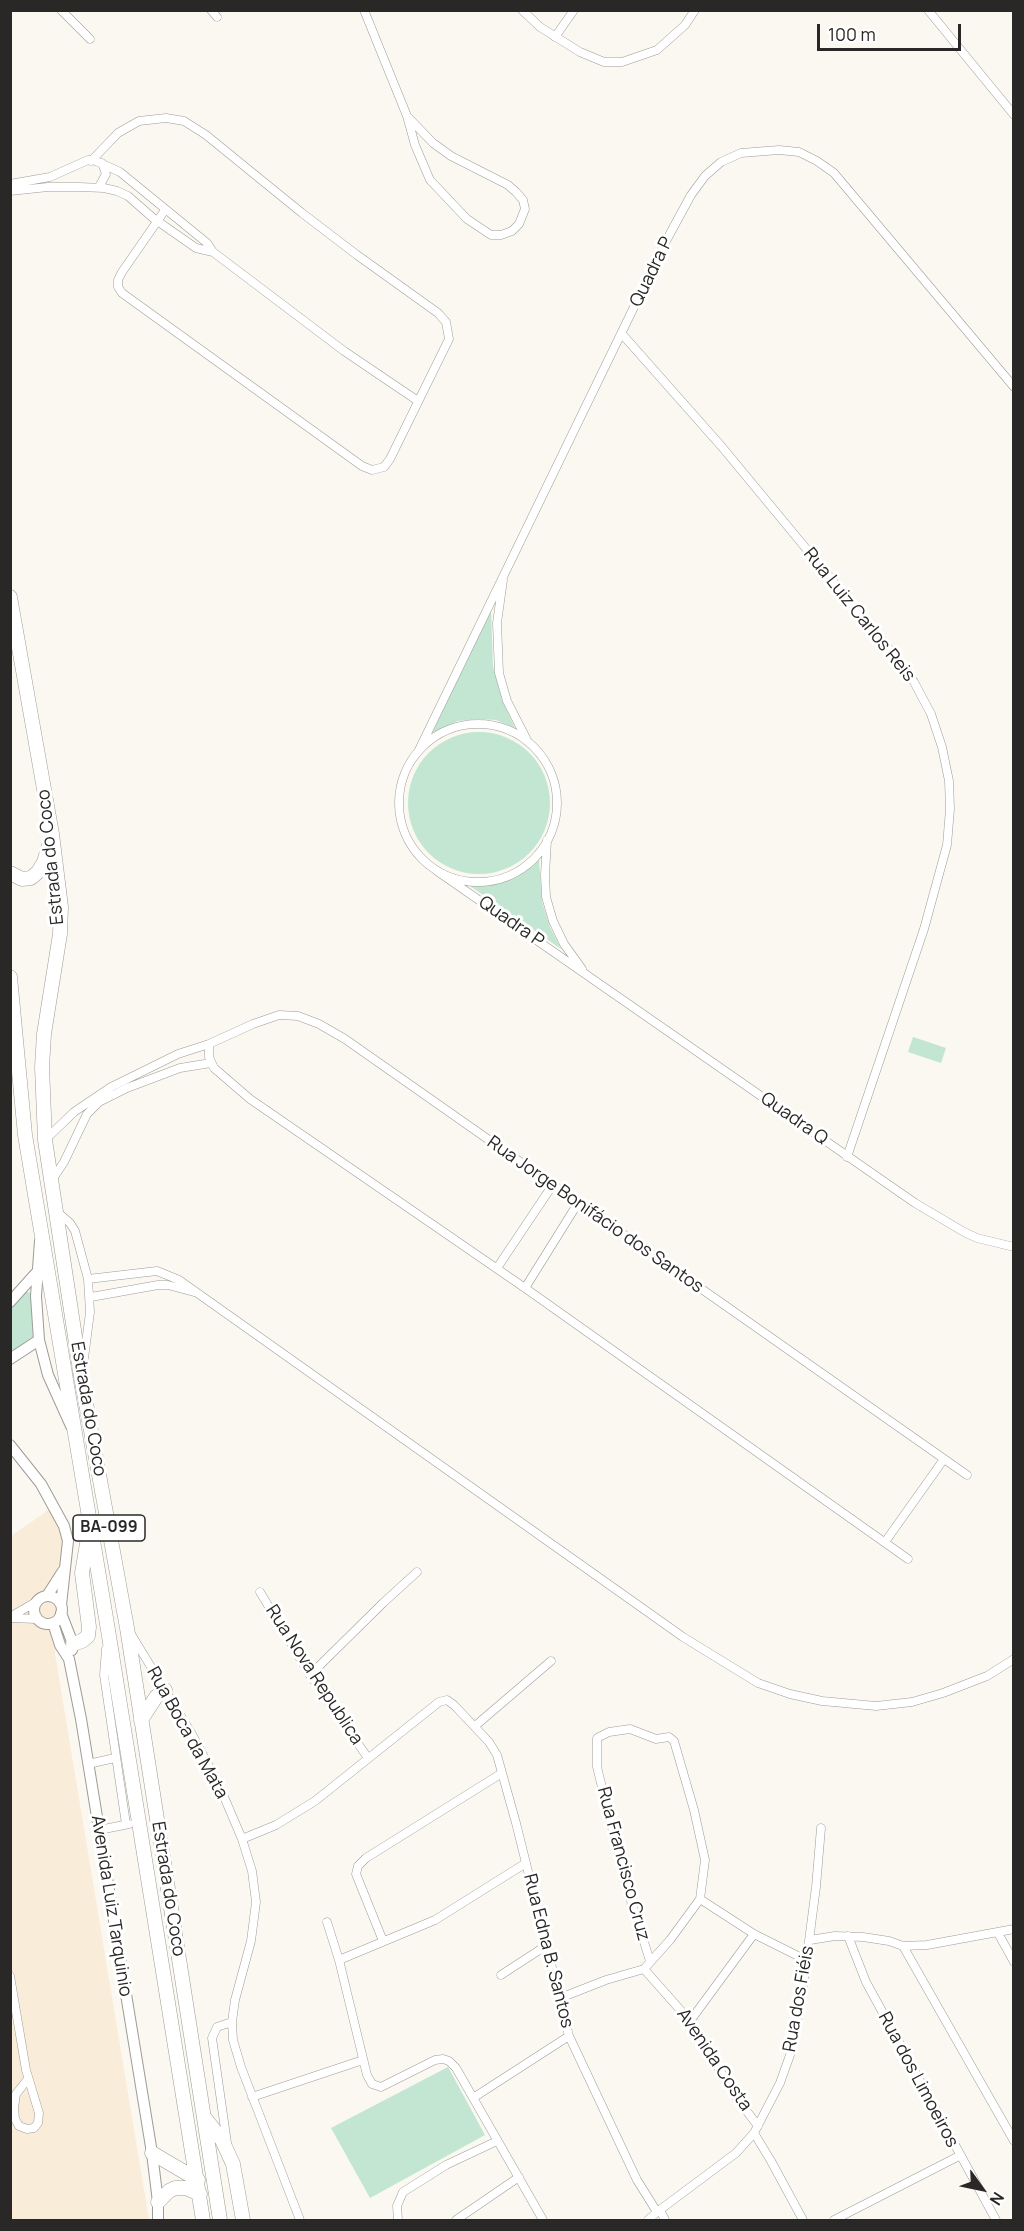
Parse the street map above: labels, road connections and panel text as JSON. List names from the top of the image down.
{
  "streets": {
    "highway": ["Estrada do Coco", "BA-099"],
    "street": [
      "Quadra P",
      "Rua Luiz Carlos Reis",
      "Quadra Q",
      "Rua Jorge Bonifácio dos Santos",
      "Rua Nova Republica",
      "Rua Boca da Mata",
      "Rua Francisco Cruz",
      "Avenida Luiz Tarquinio",
      "Rua Edna B. Santos",
      "Rua dos Fiéis",
      "Avenida Costa",
      "Rua dos Limoeiros"
    ]
  },
  "crossings": [
    ["Quadra P", "Rua Luiz Carlos Reis"],
    ["Quadra P", "Quadra Q"],
    ["Rua Luiz Carlos Reis", "Quadra Q"],
    ["Estrada do Coco", "Rua Boca da Mata"],
    ["Rua Nova Republica", "Rua Edna B. Santos"],
    ["Rua Edna B. Santos", "Rua dos Fiéis"],
    ["Rua dos Fiéis", "Avenida Costa"]
  ],
  "scale_bar": "100 m",
  "north": "bottom right"
}
